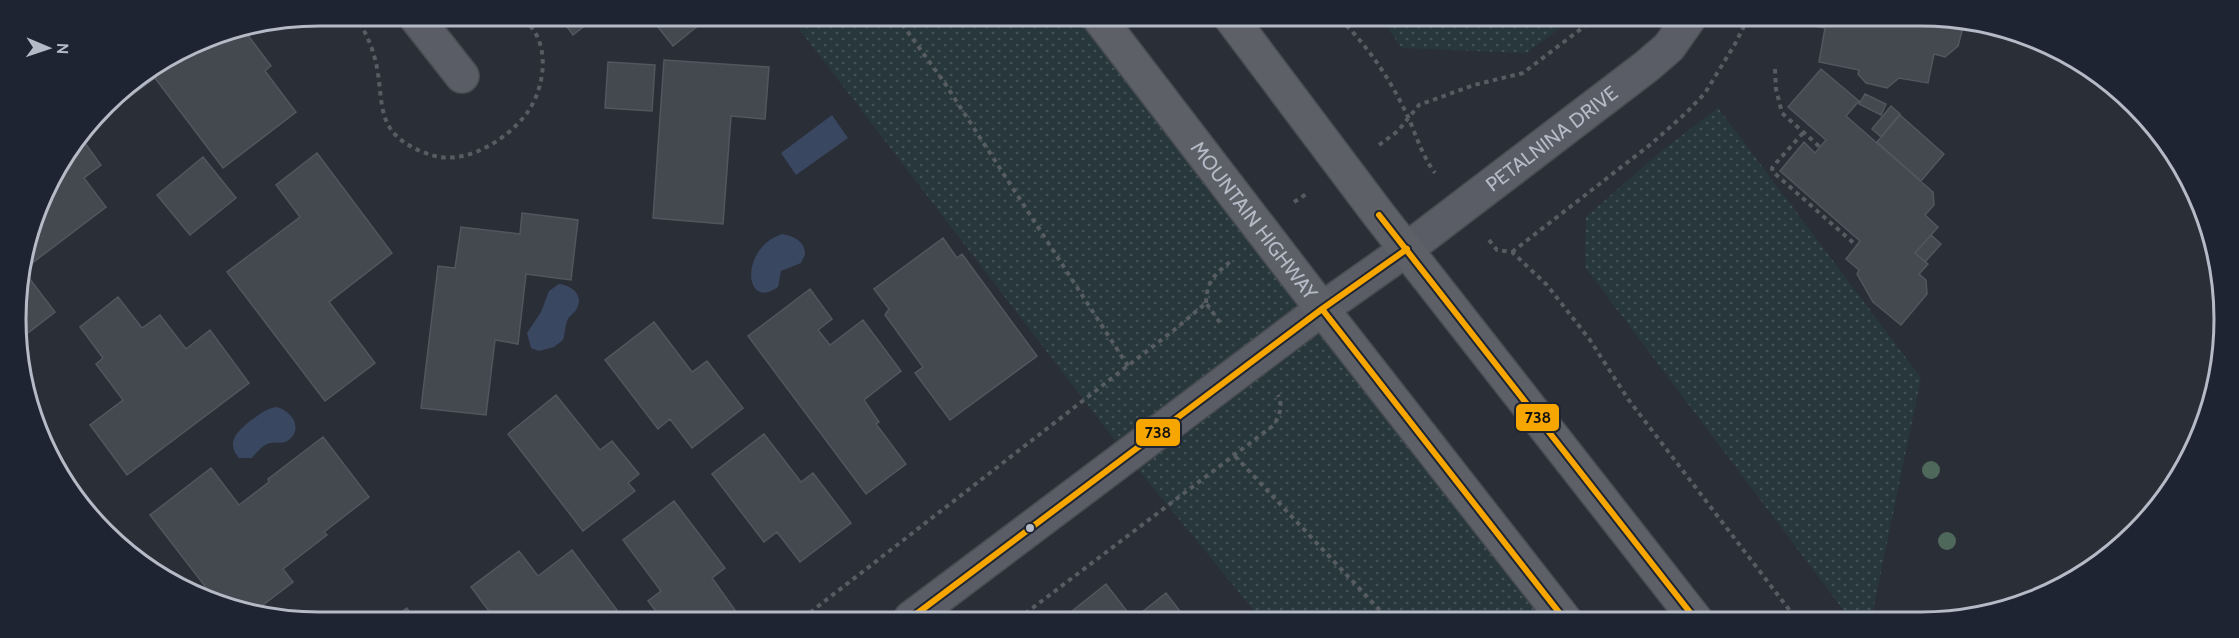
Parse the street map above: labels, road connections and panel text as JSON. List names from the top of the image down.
{
  "streets": {
    "main road": ["MOUNTAIN HIGHWAY"],
    "street": ["PETALNINA DRIVE"]
  },
  "crossings": [
    ["PETALNINA DRIVE", "MOUNTAIN HIGHWAY"]
  ],
  "lines": ["transit line 738"],
  "north": "right"
}
